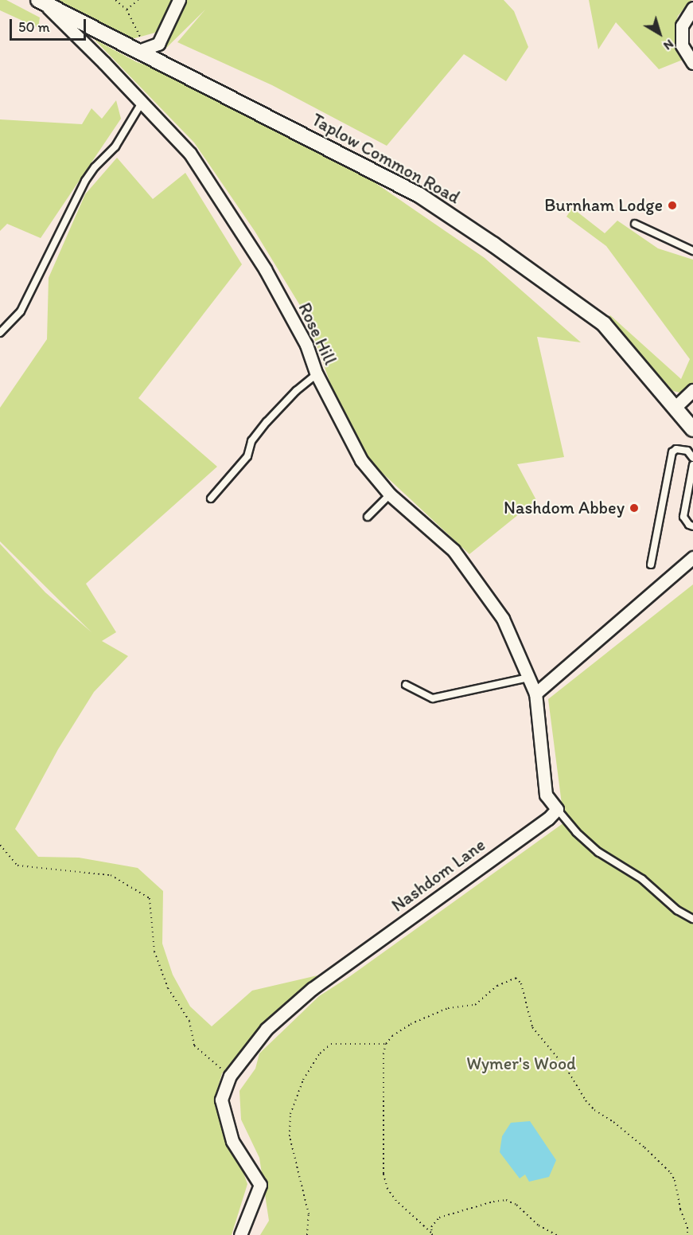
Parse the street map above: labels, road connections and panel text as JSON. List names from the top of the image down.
{
  "streets": {
    "street": ["Taplow Common Road", "Rose Hill", "Nashdom Lane"]
  },
  "crossings": [
    ["Taplow Common Road", "Rose Hill"]
  ],
  "parks": ["Wymer's Wood"],
  "places": ["Burnham Lodge", "Nashdom Abbey"],
  "scale_bar": "50 m",
  "north": "bottom right"
}
